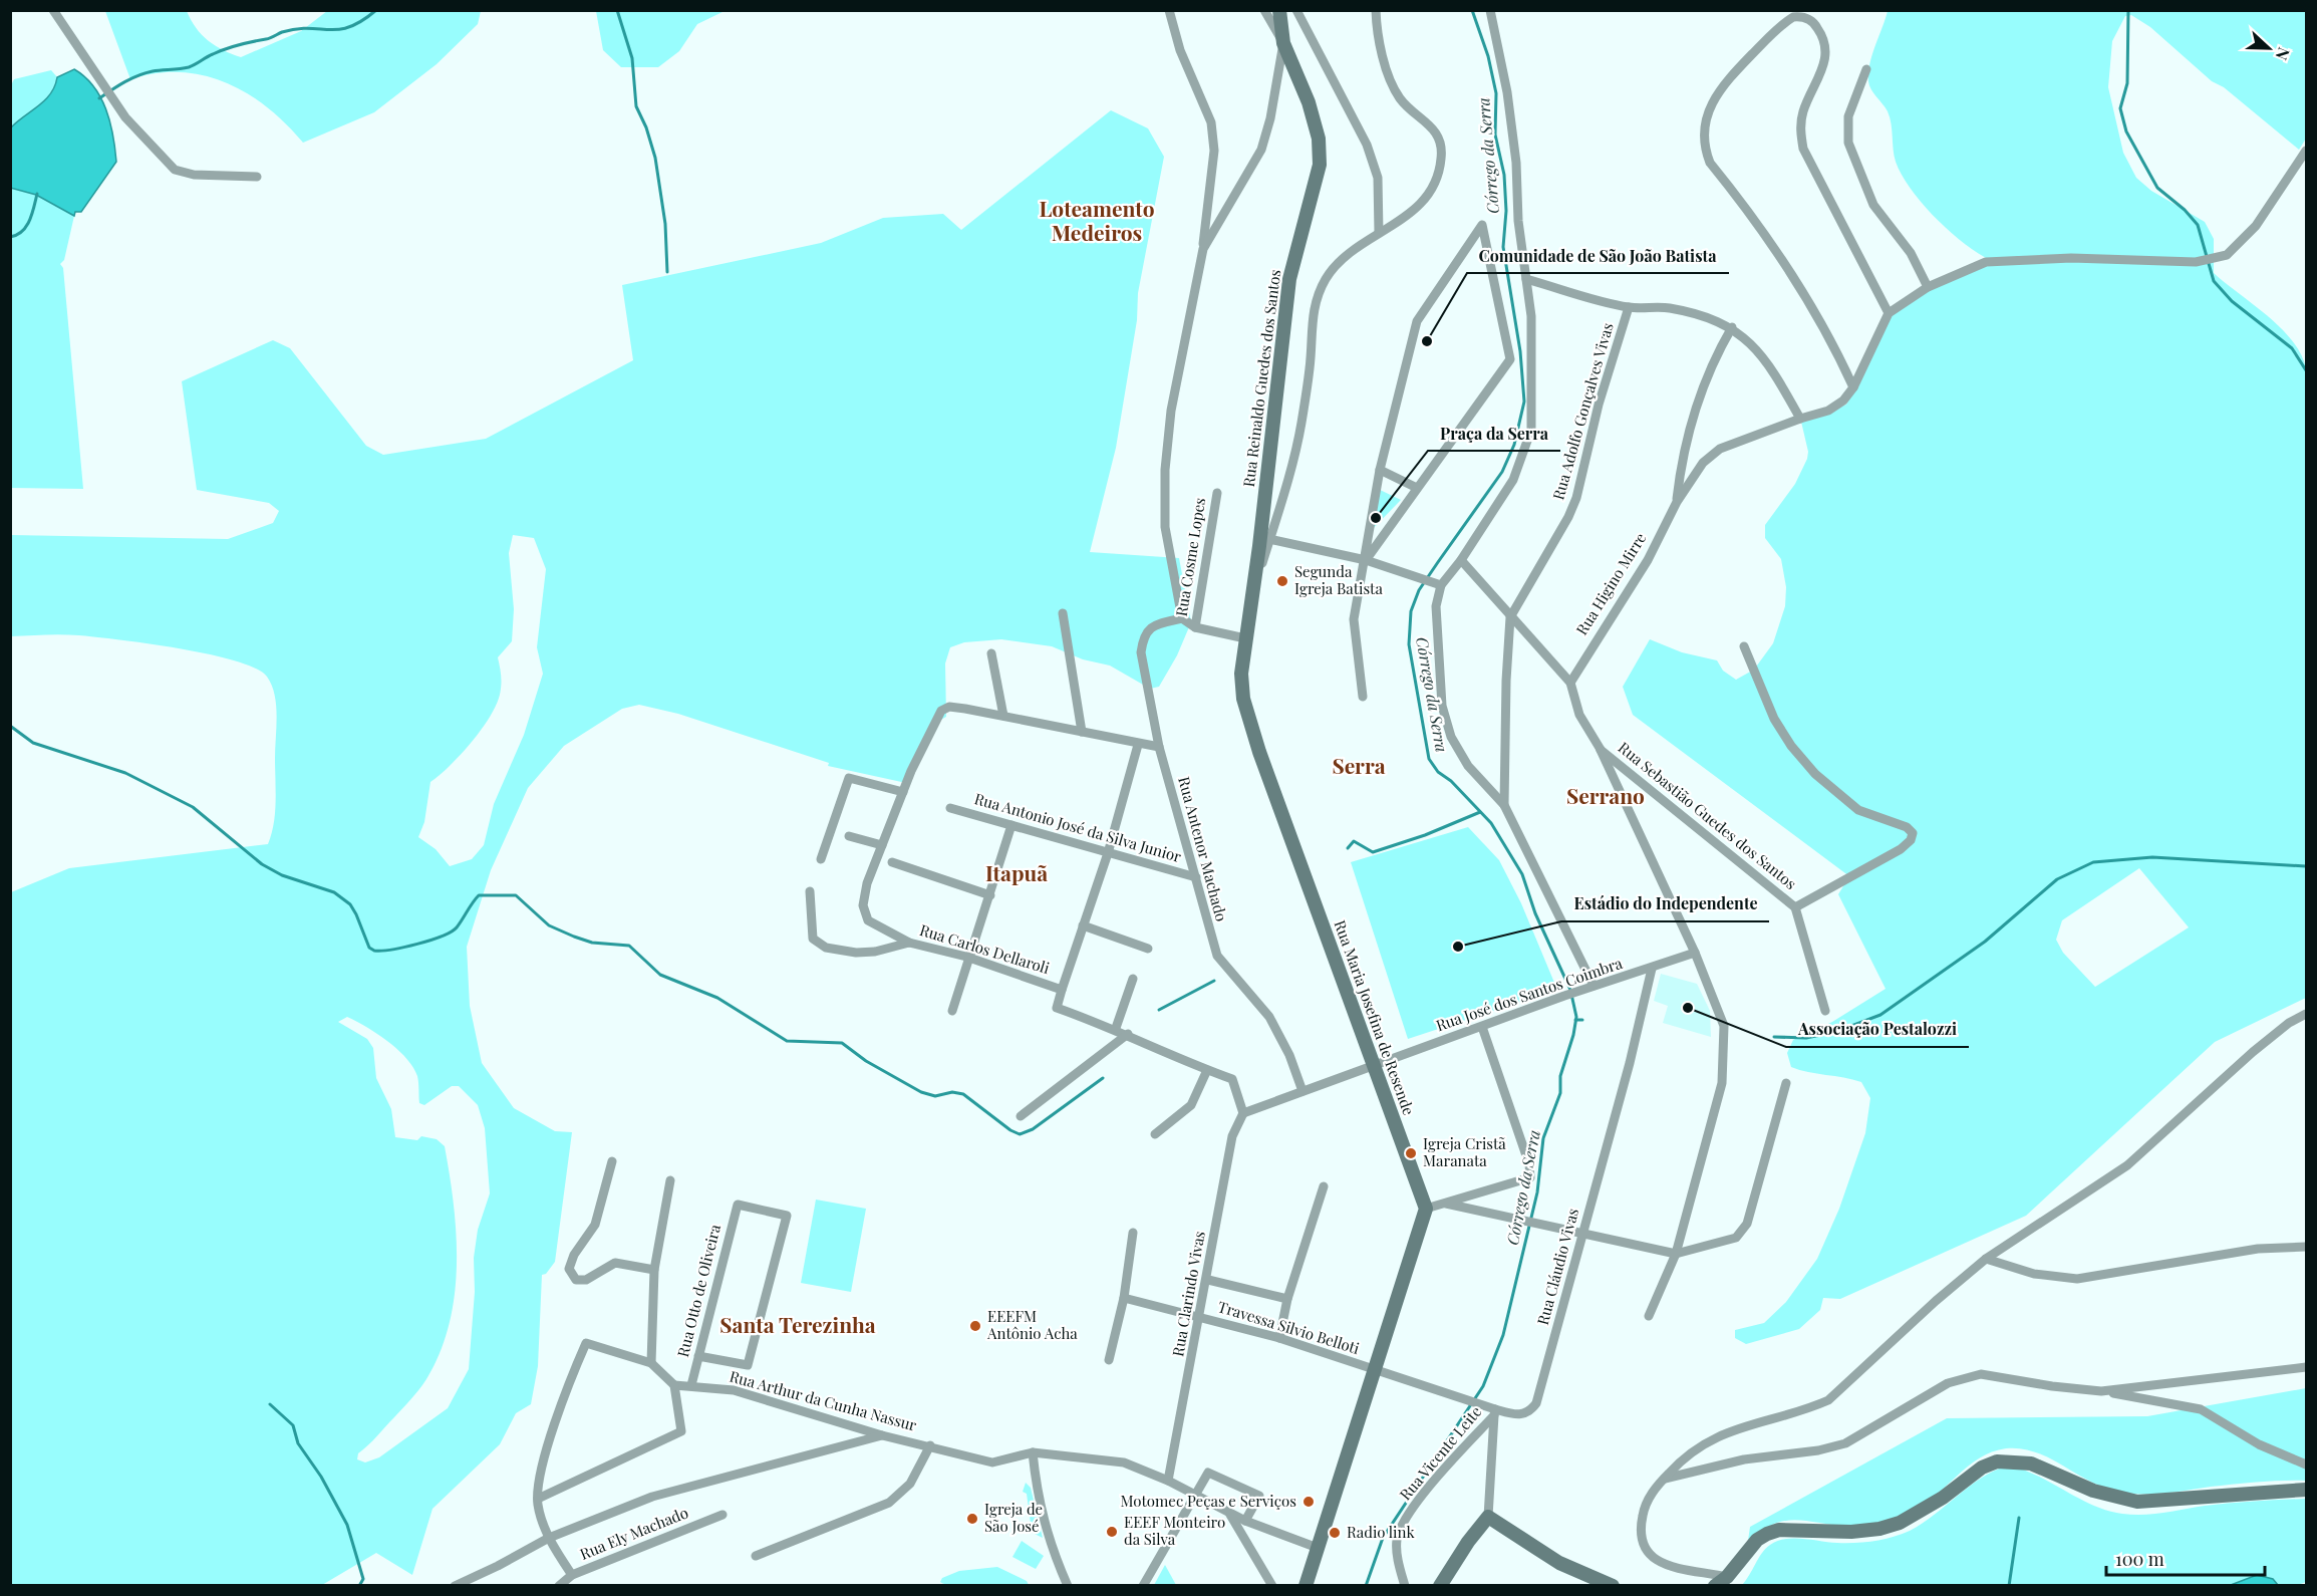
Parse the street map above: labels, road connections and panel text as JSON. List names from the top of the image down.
{
  "streets": {
    "main road": ["Rua Reinaldo Guedes dos Santos", "Rua Maria Josefina de Resende"],
    "street": [
      "Rua Adolfo Gonçalves Vivas",
      "Rua Cosme Lopes",
      "Rua Higino Mirre",
      "Rua Sebastião Guedes dos Santos",
      "Rua Antonio José da Silva Junior",
      "Rua Antenor Machado",
      "Rua Carlos Dellaroli",
      "Rua José dos Santos Coimbra",
      "Rua Cláudio Vivas",
      "Rua Otto de Oliveira",
      "Rua Clarindo Vivas",
      "Travessa Silvio Belloti",
      "Rua Arthur da Cunha Nassur",
      "Rua Vicente Leite",
      "Rua Ely Machado"
    ]
  },
  "crossings": [
    ["Rua Reinaldo Guedes dos Santos", "Rua Maria Josefina de Resende"],
    ["Rua Antonio José da Silva Junior", "Rua Antenor Machado"],
    ["Rua Antenor Machado", "Rua José dos Santos Coimbra"],
    ["Rua Carlos Dellaroli", "Rua José dos Santos Coimbra"],
    ["Rua Carlos Dellaroli", "Rua Clarindo Vivas"],
    ["Rua José dos Santos Coimbra", "Rua Maria Josefina de Resende"],
    ["Rua José dos Santos Coimbra", "Rua Cláudio Vivas"],
    ["Rua José dos Santos Coimbra", "Rua Clarindo Vivas"],
    ["Rua Cláudio Vivas", "Travessa Silvio Belloti"],
    ["Rua Cláudio Vivas", "Rua Vicente Leite"],
    ["Rua Otto de Oliveira", "Rua Arthur da Cunha Nassur"],
    ["Rua Clarindo Vivas", "Travessa Silvio Belloti"]
  ],
  "districts": [
    "Loteamento Medeiros",
    "Serra",
    "Serrano",
    "Itapuã",
    "Santa Terezinha"
  ],
  "water": ["Córrego da Serra"],
  "places": [
    "Comunidade de São João Batista",
    "Praça da Serra",
    "Segunda Igreja Batista",
    "Estádio do Independente",
    "Associação Pestalozzi",
    "Igreja Cristã Maranata",
    "EEEFM Antônio Acha",
    "Motomec Peças e Serviços",
    "Igreja de São José",
    "EEEF Monteiro da Silva",
    "Radio link"
  ],
  "scale_bar": "100 m",
  "north": "right"
}
